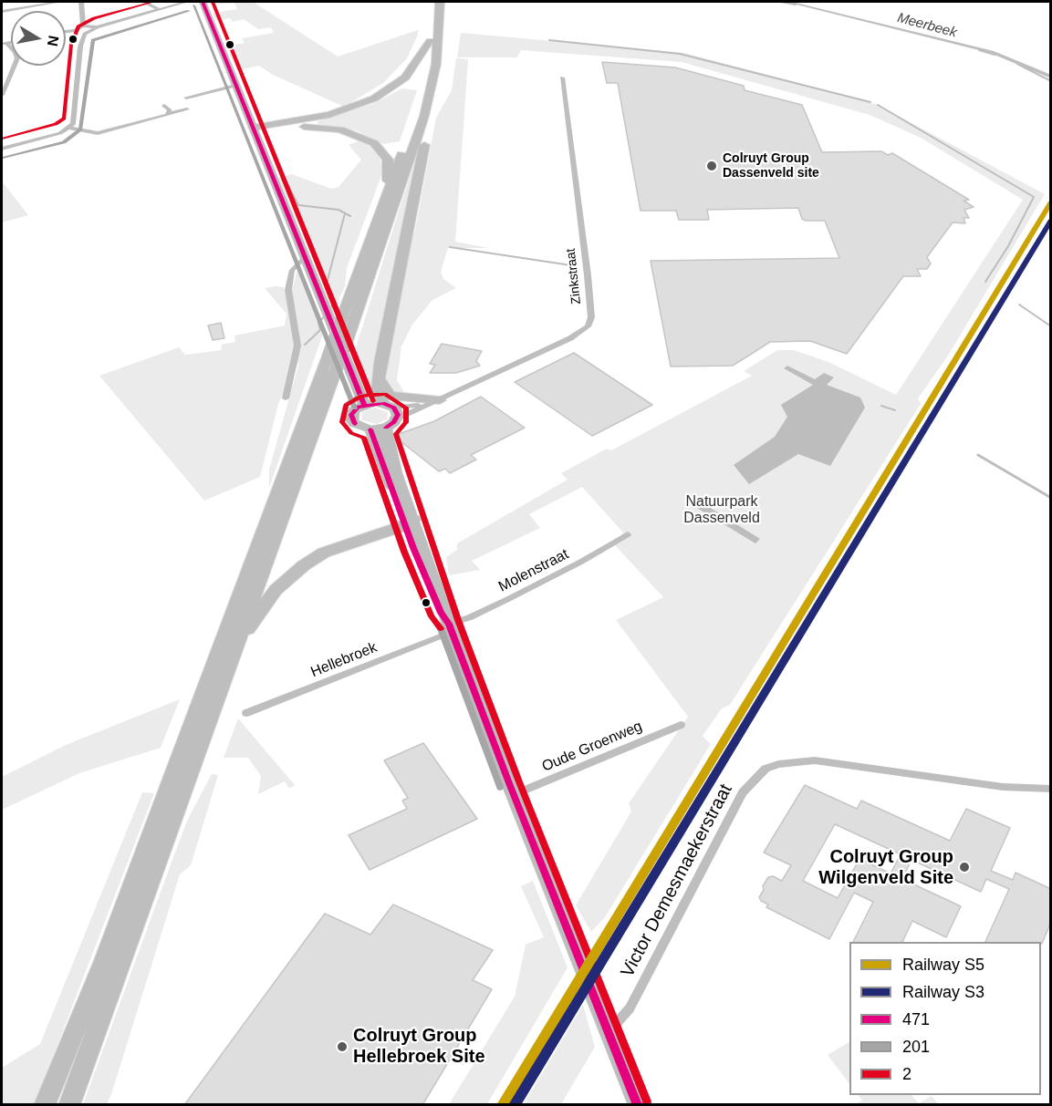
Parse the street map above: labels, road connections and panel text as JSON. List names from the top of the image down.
{
  "streets": {
    "street": [
      "Zinkstraat",
      "Molenstraat",
      "Hellebroek",
      "Oude Groenweg",
      "Victor Demesmaekerstraat"
    ]
  },
  "crossings": [
    ["Molenstraat", "Hellebroek"]
  ],
  "water": ["Meerbeek"],
  "parks": ["Natuurpark Dassenveld"],
  "places": ["Colruyt Group Dassenveld site", "Colruyt Group Wilgenveld Site", "Colruyt Group Hellebroek Site"],
  "lines": [
    "transit line 471",
    "transit line 2",
    "transit line 201",
    "rail line S5",
    "rail line S3"
  ],
  "legend": [
    "Railway S5",
    "Railway S3",
    "471",
    "201",
    "2"
  ],
  "north": "right"
}
